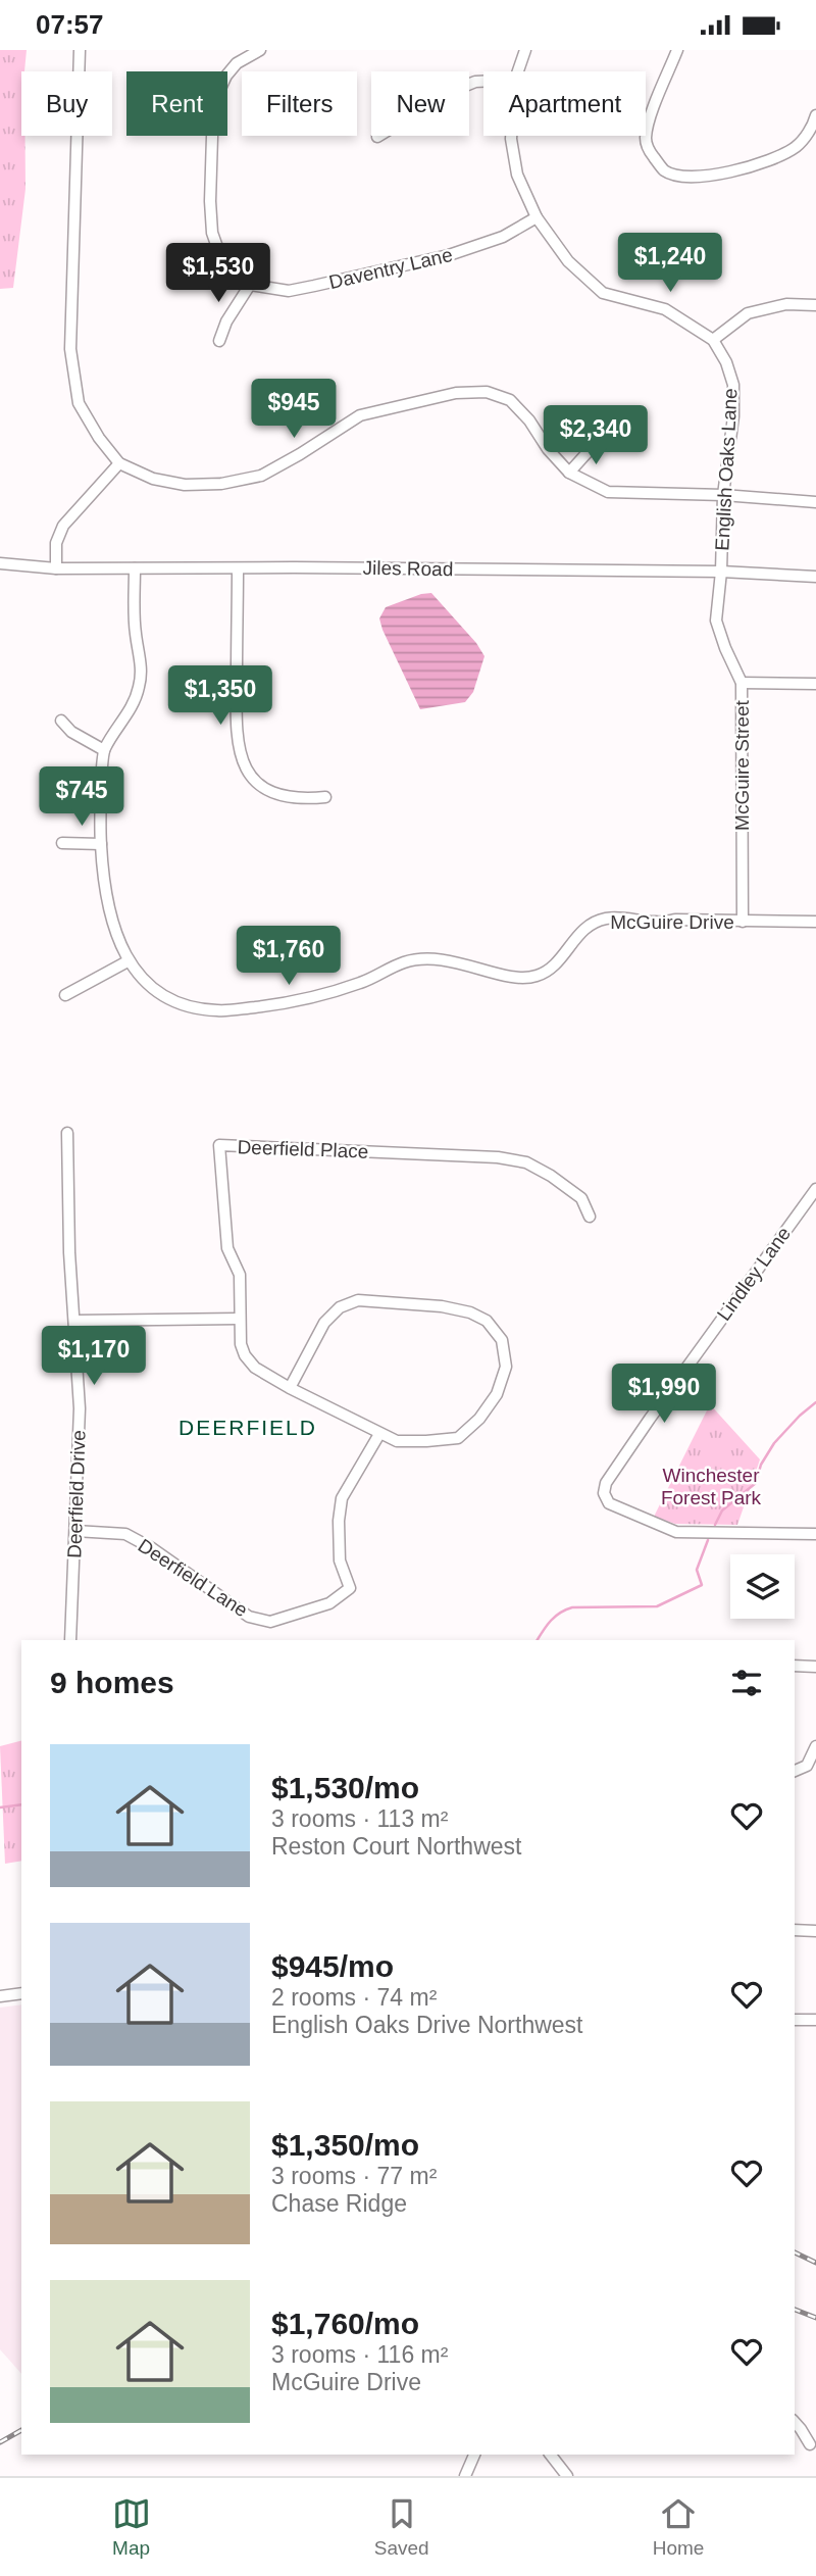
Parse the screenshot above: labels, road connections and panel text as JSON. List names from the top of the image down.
{
  "streets": {
    "street": [
      "Daventry Lane",
      "English Oaks Lane",
      "Jiles Road",
      "McGuire Street",
      "McGuire Drive",
      "Deerfield Place",
      "Lindley Lane",
      "Deerfield Drive",
      "Deerfield Lane"
    ]
  },
  "crossings": [
    ["English Oaks Lane", "Jiles Road"],
    ["English Oaks Lane", "McGuire Street"],
    ["Jiles Road", "McGuire Street"],
    ["McGuire Street", "McGuire Drive"],
    ["Deerfield Place", "Deerfield Lane"],
    ["Deerfield Drive", "Deerfield Lane"]
  ],
  "districts": ["DEERFIELD"],
  "parks": ["Winchester Forest Park"],
  "page": {
    "status": "07:57",
    "chip": [
      "Buy",
      "Rent",
      "Filters",
      "New",
      "Apartment"
    ],
    "price": [
      "$1,240",
      "$1,530",
      "$945",
      "$2,340",
      "$1,350",
      "$745",
      "$1,760",
      "$1,170",
      "$1,990"
    ],
    "heading": "9 homes",
    "list": [
      {
        "name": "$1,530/mo",
        "note": "3 rooms · 113 m² · Reston Court Northwest"
      },
      {
        "name": "$945/mo",
        "note": "2 rooms · 74 m² · English Oaks Drive Northwest"
      },
      {
        "name": "$1,350/mo",
        "note": "3 rooms · 77 m² · Chase Ridge"
      },
      {
        "name": "$1,760/mo",
        "note": "3 rooms · 116 m² · McGuire Drive"
      }
    ],
    "tabs": ["Map", "Saved", "Home"]
  }
}
